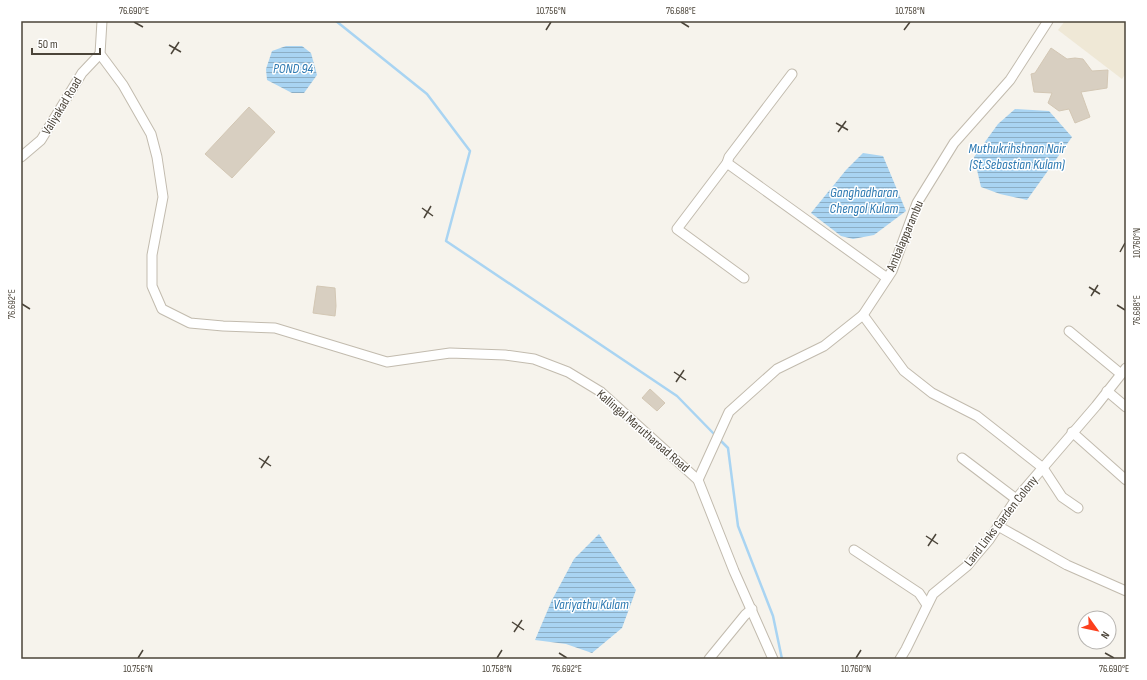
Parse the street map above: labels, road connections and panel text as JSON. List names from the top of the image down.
{
  "streets": {
    "street": [
      "Valiyakad Road",
      "Ambalapparambu",
      "Kallingal Marutharoad Road",
      "Land Links Garden Colony"
    ]
  },
  "crossings": [
    ["Valiyakad Road", "Kallingal Marutharoad Road"],
    ["Ambalapparambu", "Kallingal Marutharoad Road"]
  ],
  "water": [
    "POND 94",
    "Muthukrihshnan Nair (St.Sebastian Kulam)",
    "Ganghadharan Chengol Kulam",
    "Variyathu Kulam"
  ],
  "scale_bar": "50 m",
  "north": "bottom right",
  "coordinates": [
    "76.690°E",
    "10.756°N",
    "76.688°E",
    "10.758°N",
    "10.760°N",
    "76.692°E"
  ]
}
